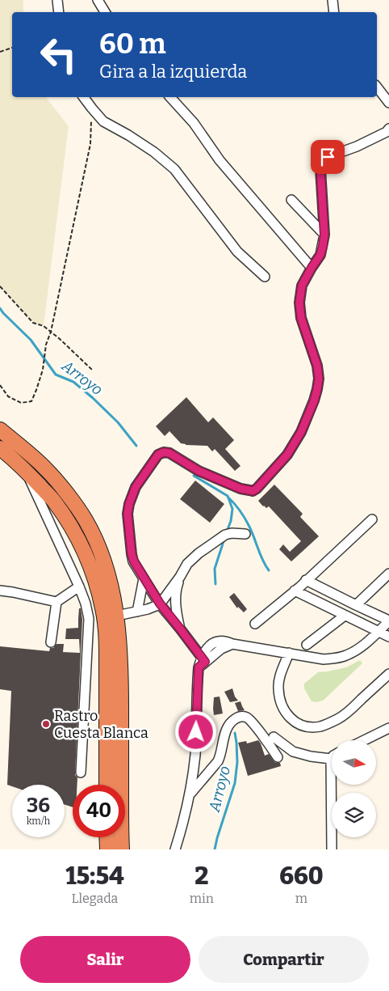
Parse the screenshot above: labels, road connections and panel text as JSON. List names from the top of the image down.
{
  "water": ["Arroyo"],
  "places": ["Rastro Cuesta Blanca"],
  "north": "right",
  "page": {
    "turn": ["60 m", "Gira a la izquierda"],
    "speed": "36 km/h",
    "limit": "40",
    "eta": [
      "15:54",
      "Llegada",
      "2",
      "min",
      "660",
      "m"
    ],
    "buttons": ["Salir", "Compartir"]
  }
}
